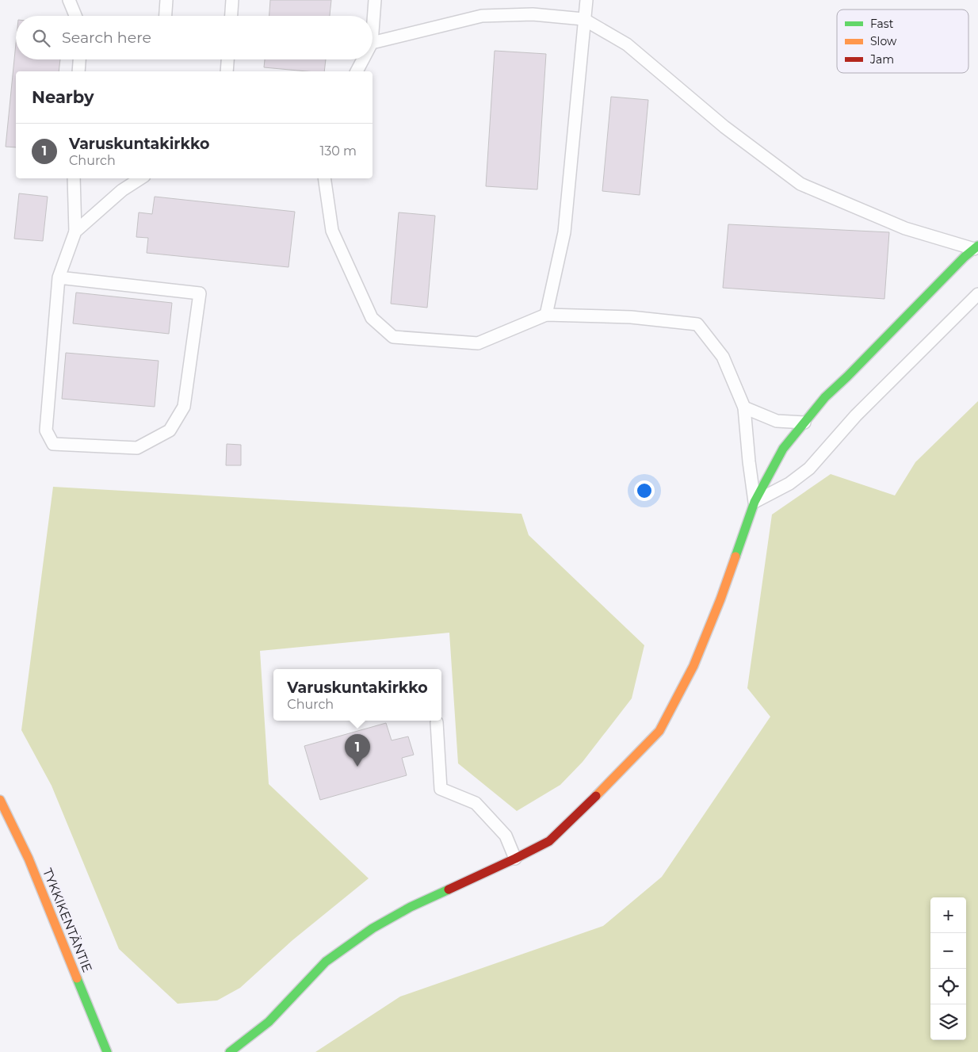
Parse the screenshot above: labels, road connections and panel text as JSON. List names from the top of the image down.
{
  "streets": {
    "street": ["TYKKIKENTÄNTIE"]
  },
  "legend": ["Fast", "Slow", "Jam"],
  "page": {
    "search": "Search here",
    "heading": "Nearby",
    "list": [
      {
        "mark": "1",
        "name": "Varuskuntakirkko",
        "note": "Church",
        "value": "130 m"
      }
    ],
    "popup": ["Varuskuntakirkko", "Church"],
    "pins": "1",
    "map_buttons": ["+", "−"]
  }
}
